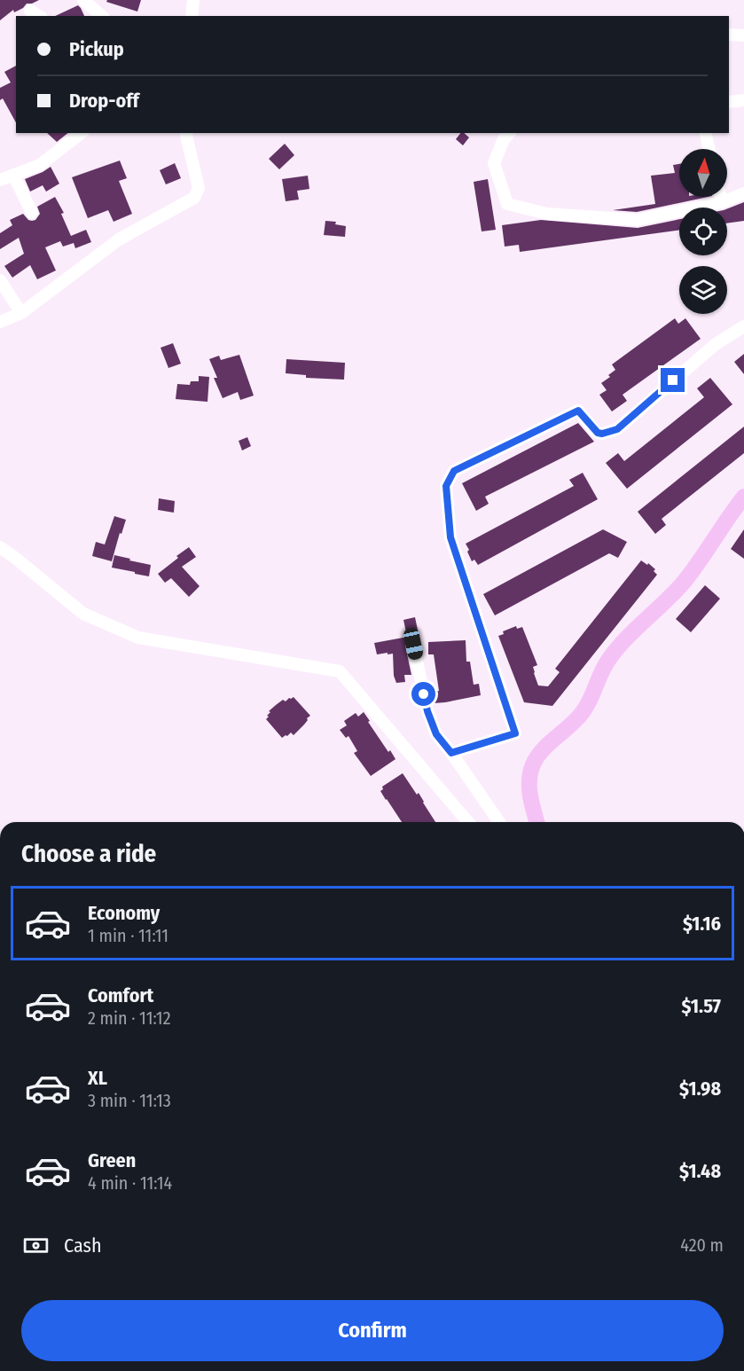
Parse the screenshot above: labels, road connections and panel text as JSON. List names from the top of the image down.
{
  "north": "top",
  "page": {
    "banner": ["Pickup", "Drop-off"],
    "heading": "Choose a ride",
    "list": [
      {
        "name": "Economy",
        "note": "1 min · 11:11",
        "value": "$1.16"
      },
      {
        "name": "Comfort",
        "note": "2 min · 11:12",
        "value": "$1.57"
      },
      {
        "name": "XL",
        "note": "3 min · 11:13",
        "value": "$1.98"
      },
      {
        "name": "Green",
        "note": "4 min · 11:14",
        "value": "$1.48"
      }
    ],
    "pay": ["Cash", "420 m"],
    "buttons": "Confirm"
  }
}
